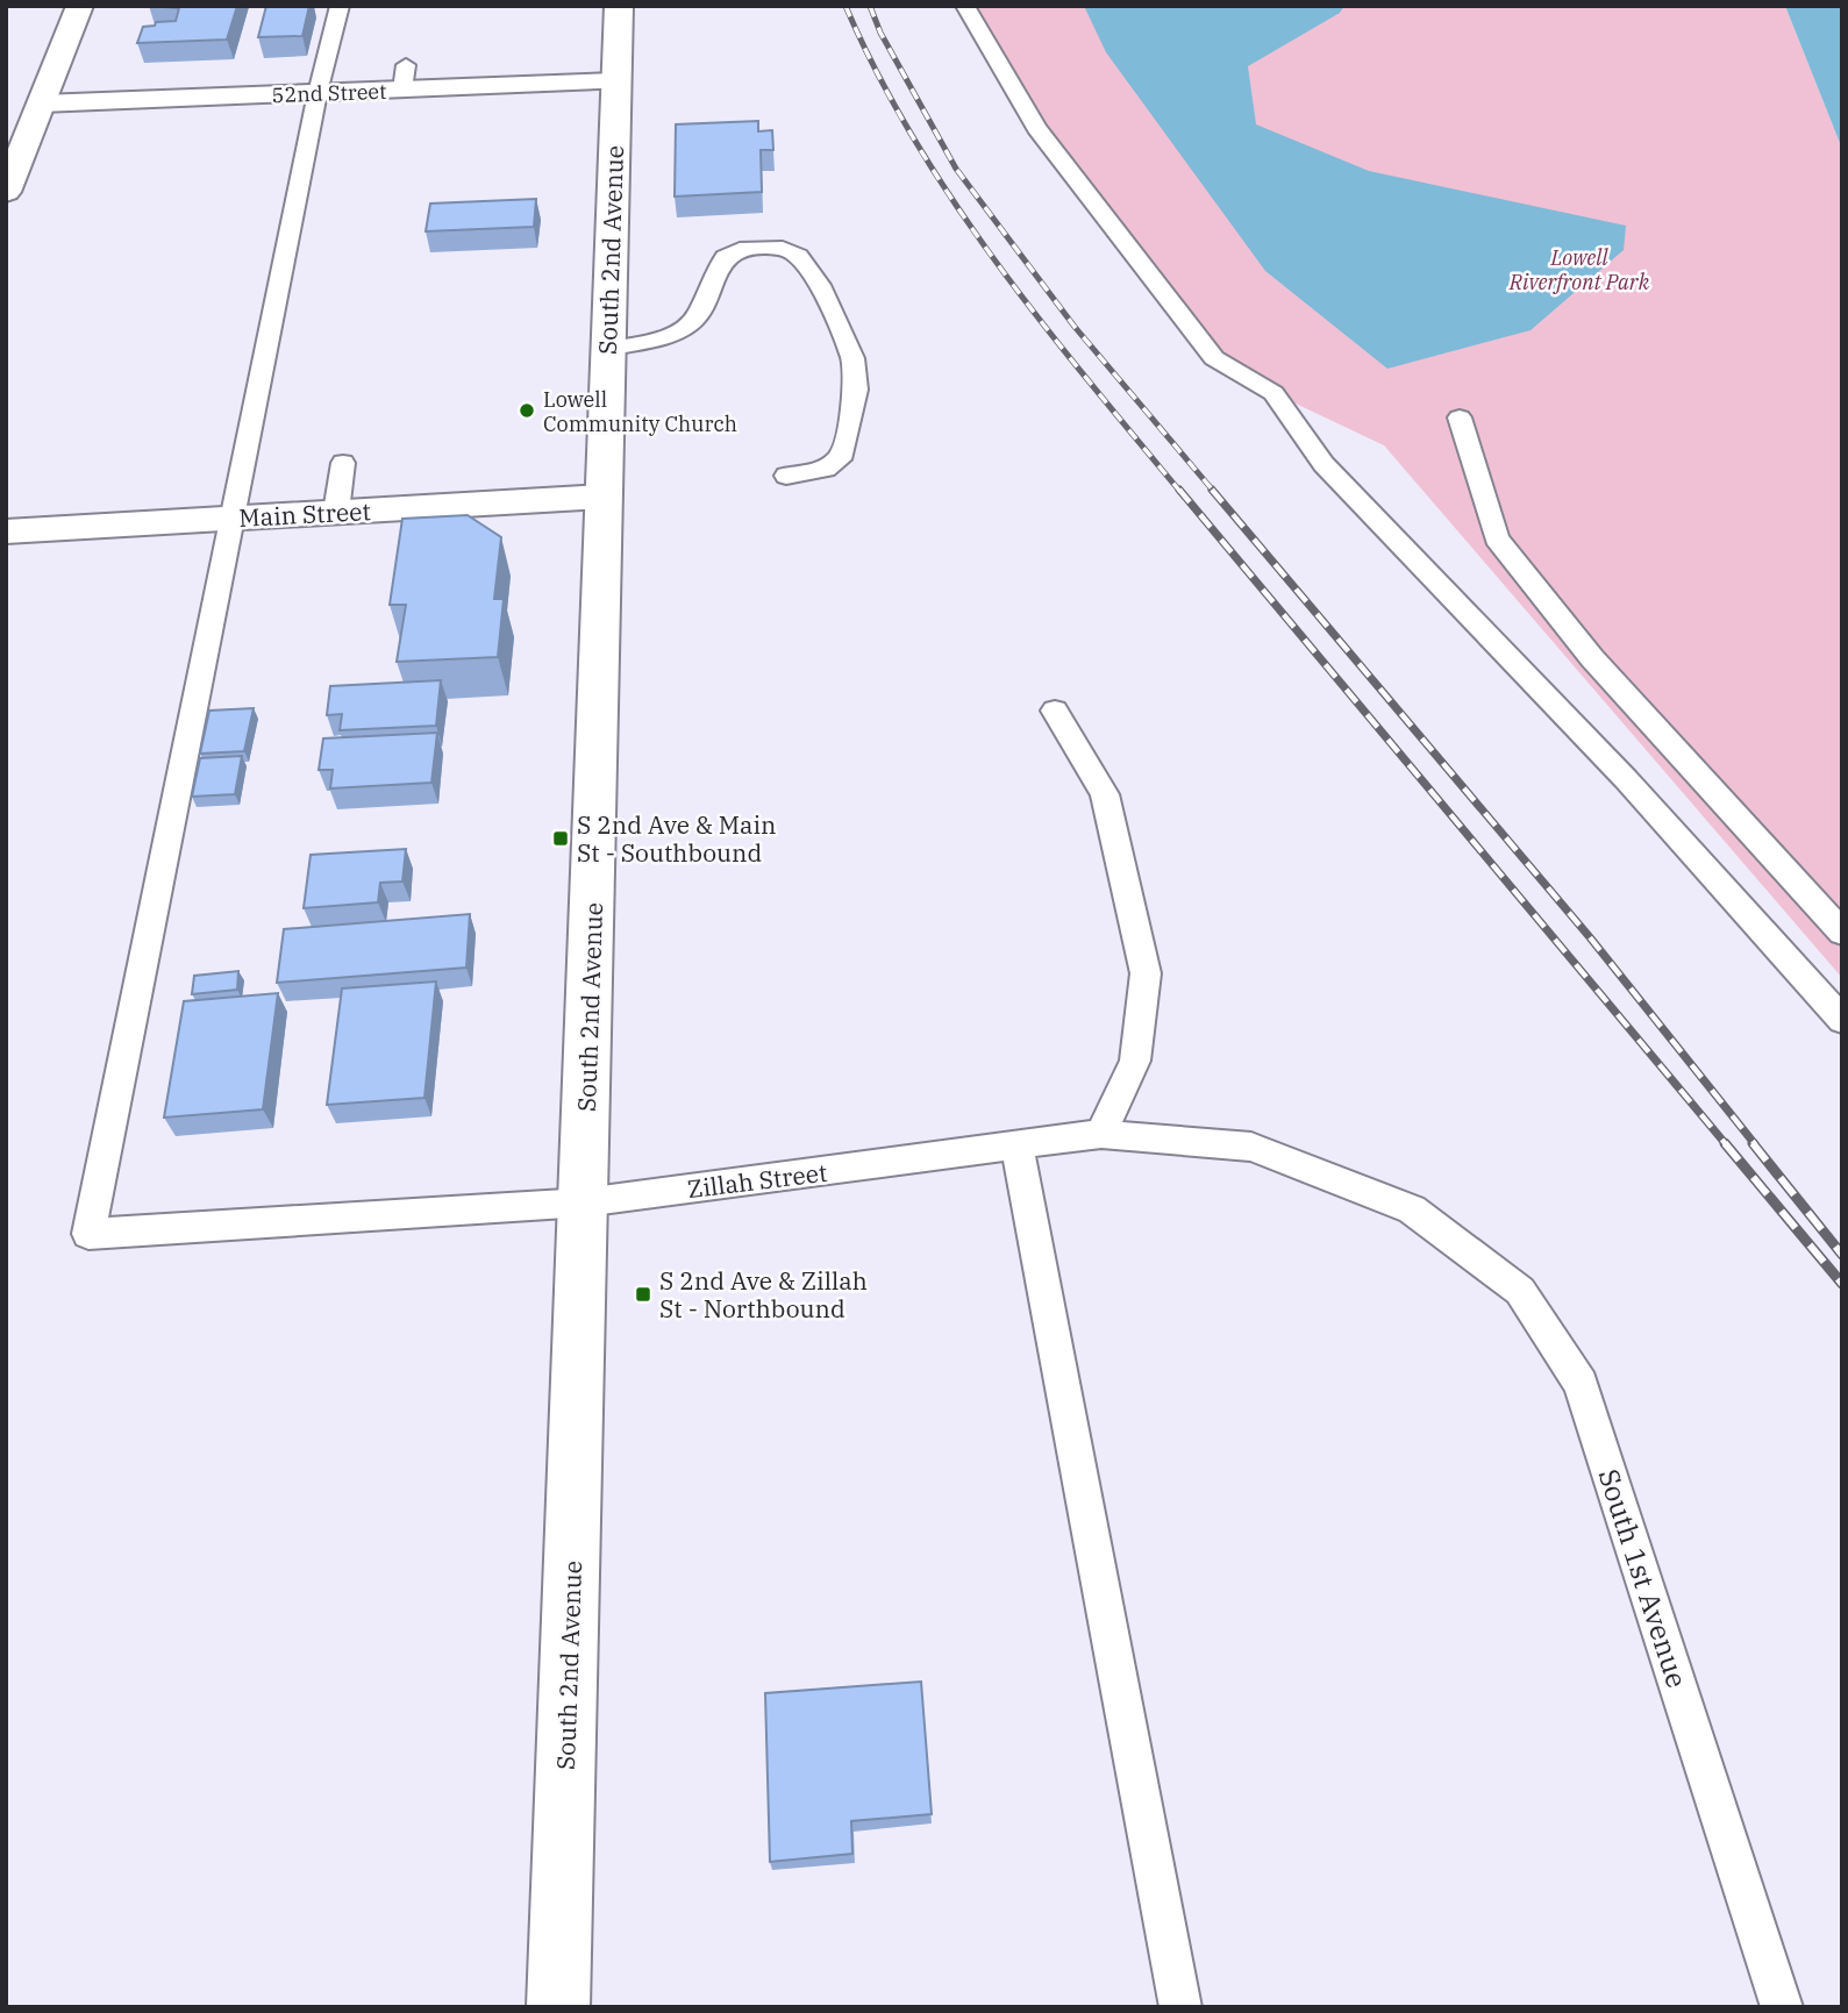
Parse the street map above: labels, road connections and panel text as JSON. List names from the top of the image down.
{
  "streets": {
    "street": ["52nd Street", "South 2nd Avenue", "Main Street"],
    "lane": ["Zillah Street", "South 1st Avenue"]
  },
  "crossings": [
    ["52nd Street", "South 2nd Avenue"],
    ["South 2nd Avenue", "Main Street"],
    ["South 2nd Avenue", "Zillah Street"],
    ["Main Street", "Zillah Street"],
    ["Zillah Street", "South 1st Avenue"]
  ],
  "parks": ["Lowell Riverfront Park"],
  "places": {
    "other": ["Lowell Community Church"],
    "transit": ["S 2nd Ave & Main St - Southbound", "S 2nd Ave & Zillah St - Northbound"]
  }
}
